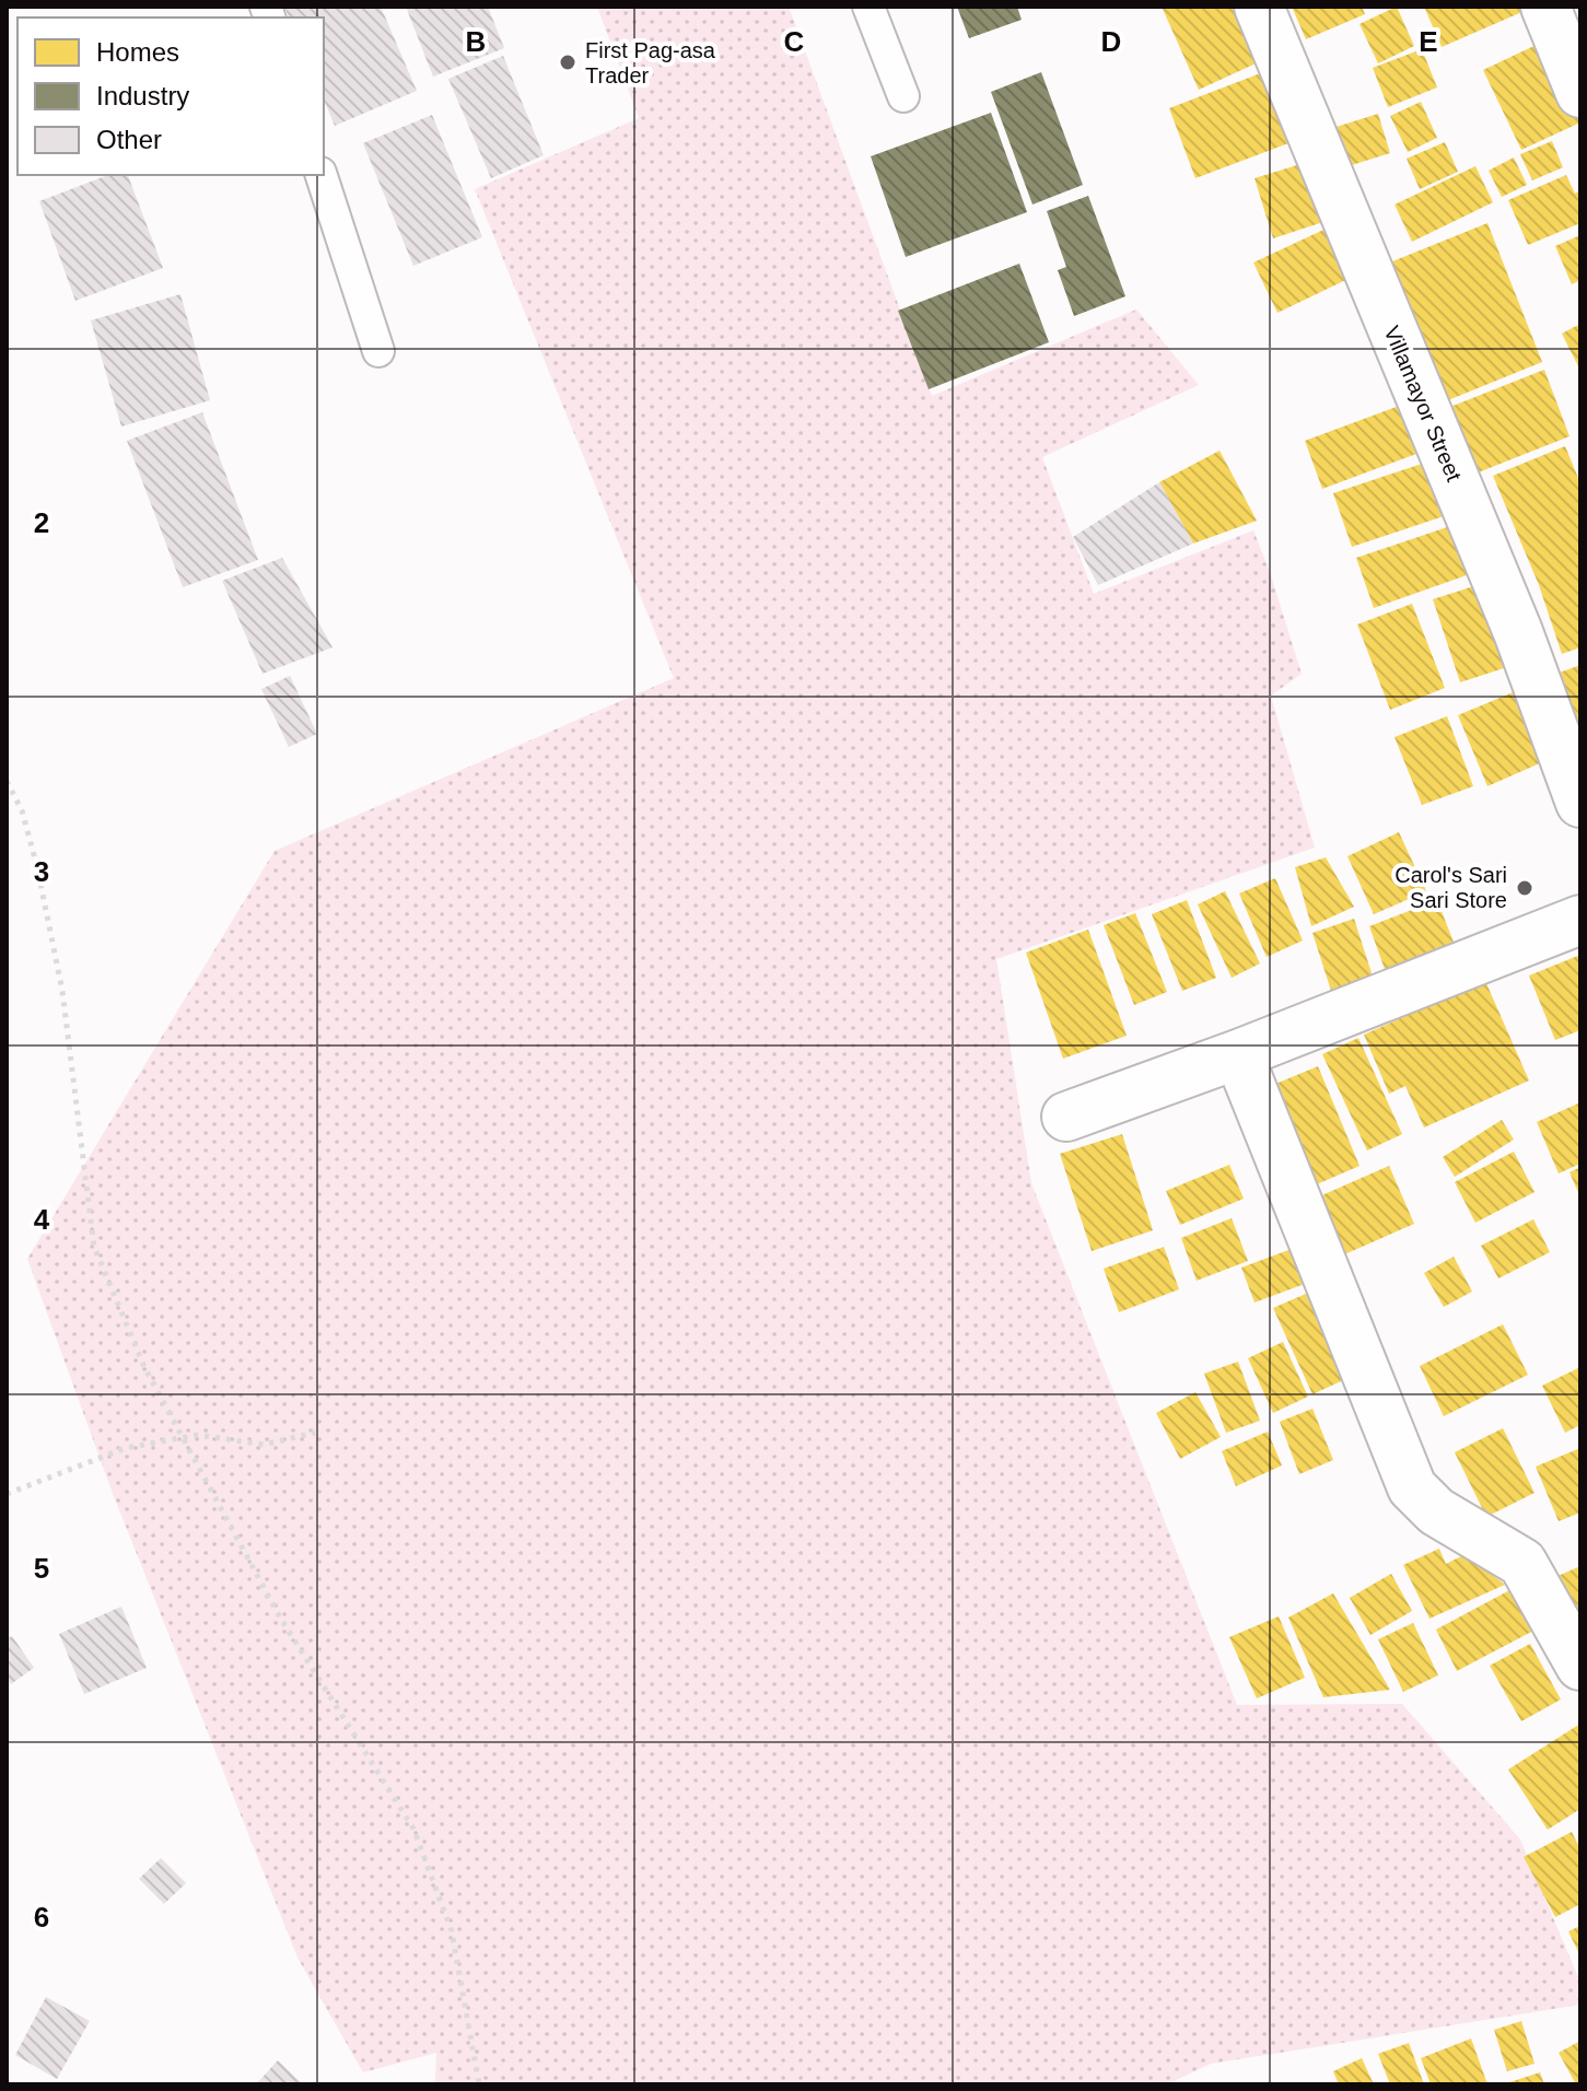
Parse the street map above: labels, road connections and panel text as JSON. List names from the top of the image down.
{
  "streets": {
    "street": ["Villamayor Street"]
  },
  "places": ["First Pag-asa Trader", "Carol's Sari Sari Store"],
  "legend": ["Homes", "Industry", "Other"],
  "grid": {
    "columns": [
      "B",
      "C",
      "D",
      "E"
    ],
    "rows": [
      "2",
      "3",
      "4",
      "5",
      "6"
    ]
  }
}
